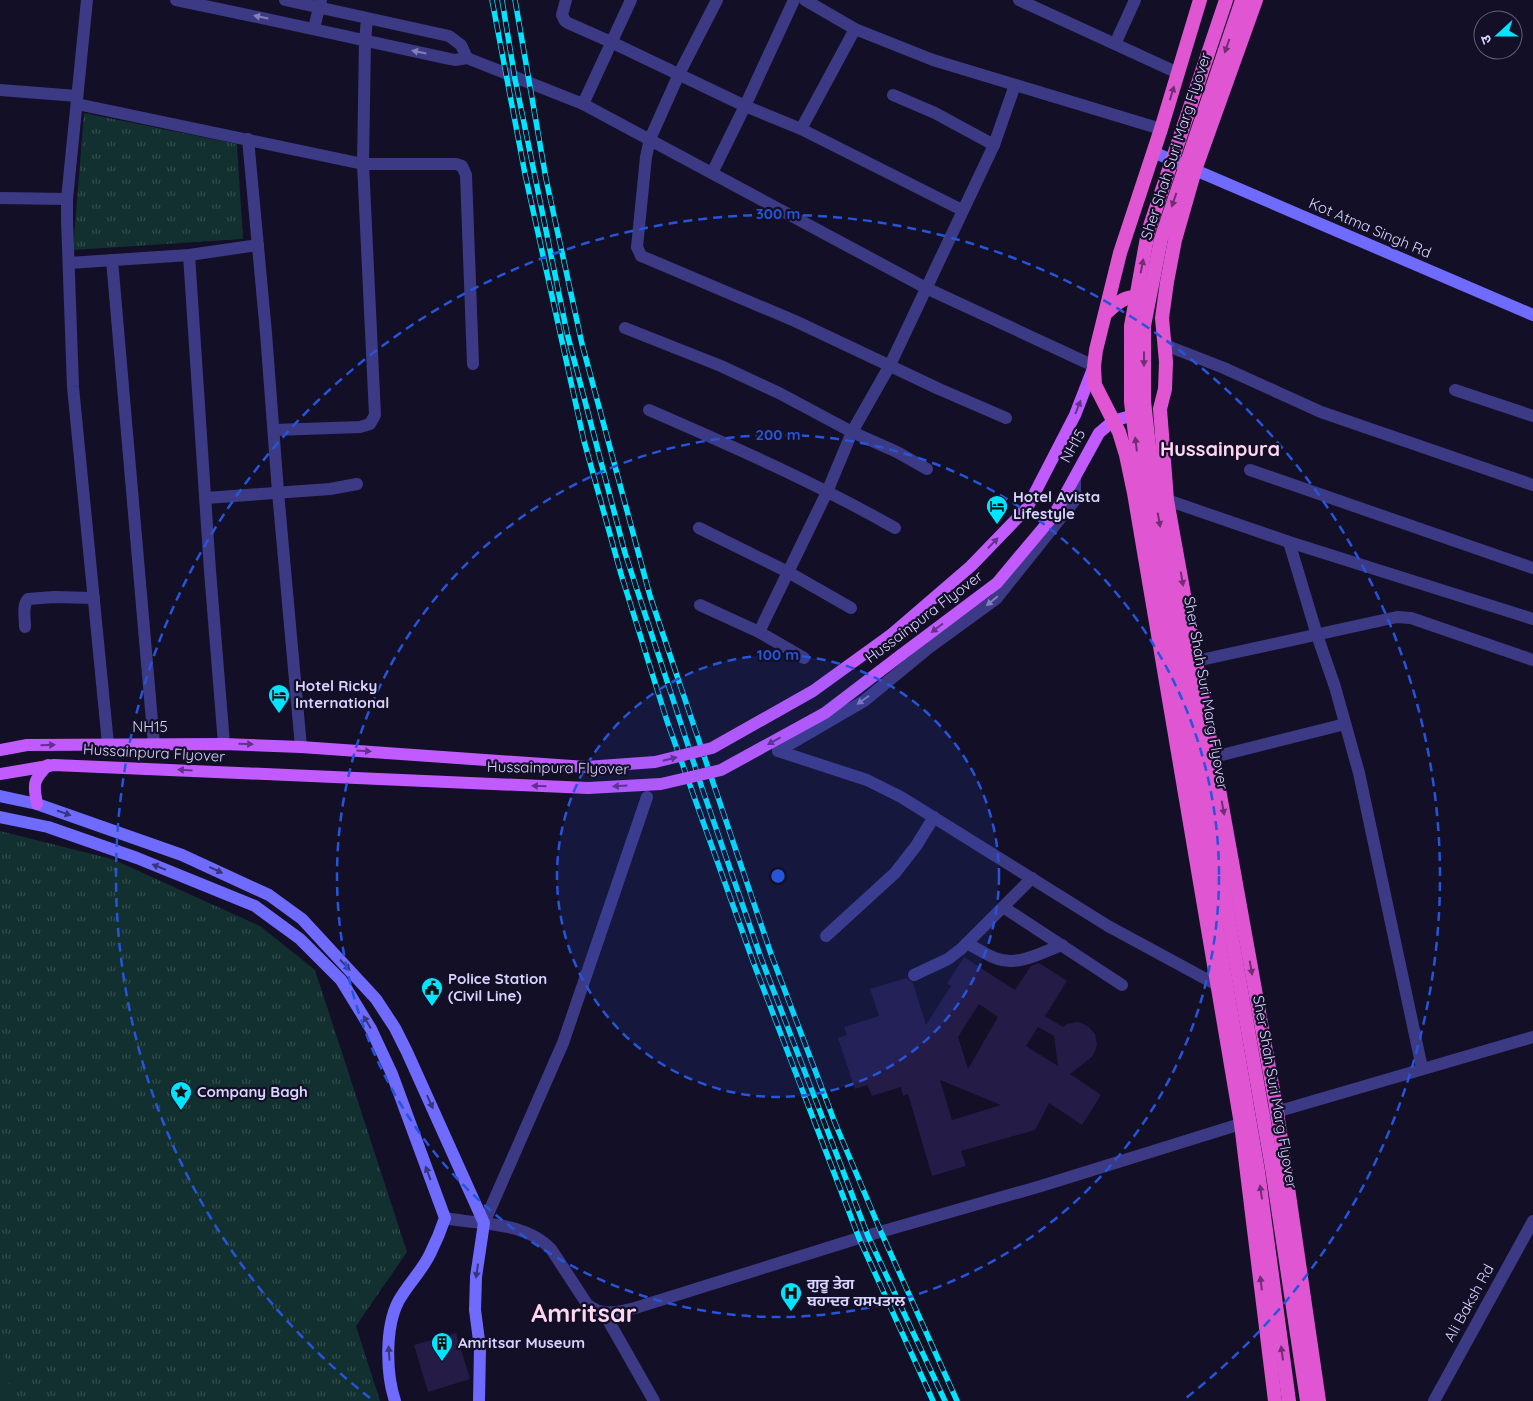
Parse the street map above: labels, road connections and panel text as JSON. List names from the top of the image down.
{
  "streets": {
    "highway": ["Sher Shah Suri Marg Flyover"],
    "main road": ["Kot Atma Singh Rd", "NH15", "Hussainpura Flyover"],
    "street": ["Ali Baksh Rd"]
  },
  "crossings": [
    ["NH15", "Hussainpura Flyover"]
  ],
  "districts": ["Hussainpura", "Amritsar"],
  "places": {
    "hotel": ["Hotel Avista Lifestyle", "Hotel Ricky International"],
    "public building": ["Police Station (Civil Line)"],
    "place": ["Company Bagh"],
    "hospital": ["ਗੁਰੂ ਤੇਗ ਬਹਾਦਰ ਹਸਪਤਾਲ"],
    "building": ["Amritsar Museum"]
  },
  "north": "left",
  "rings": ["300 m", "200 m", "100 m"]
}
